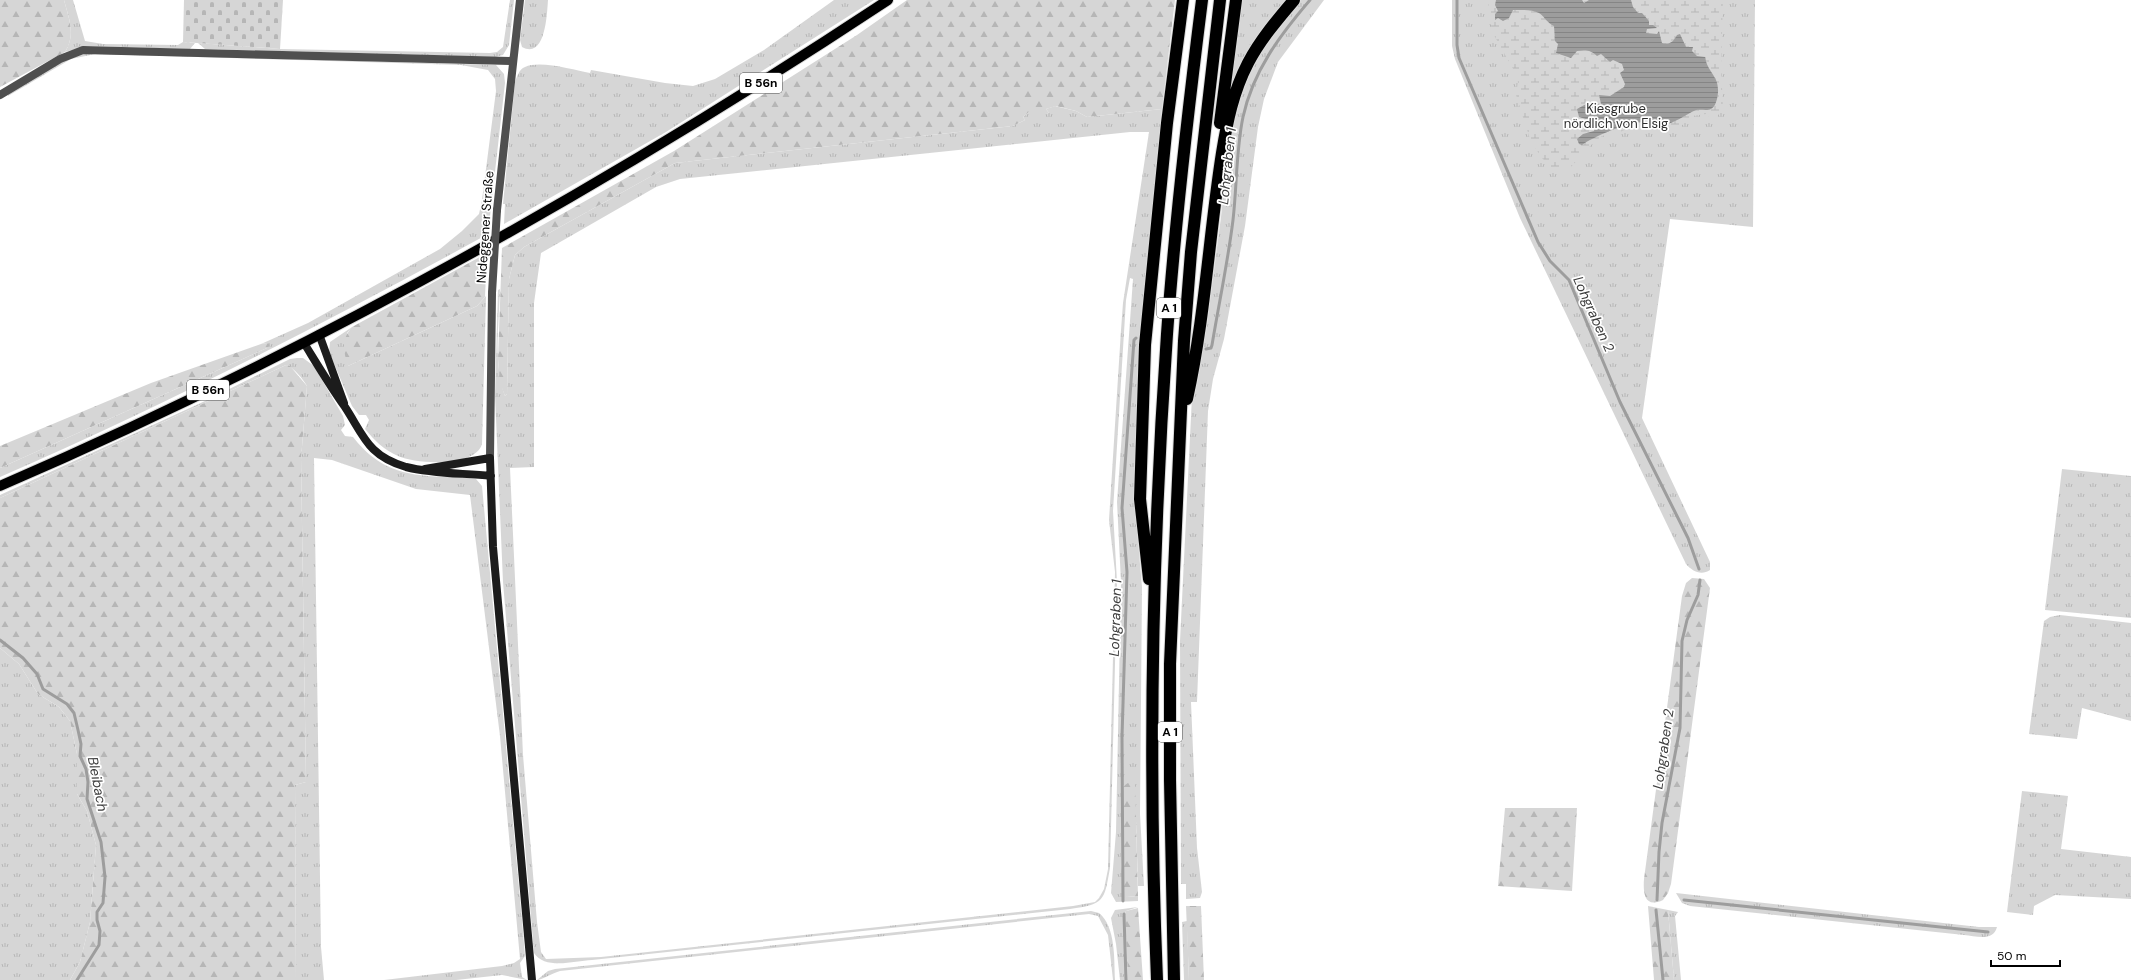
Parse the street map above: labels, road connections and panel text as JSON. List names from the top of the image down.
{
  "streets": {
    "highway": ["A 1"],
    "main road": ["B 56n"],
    "street": ["Nideggener Straße"]
  },
  "water": ["Lohgraben 1", "Lohgraben 2", "Bleibach"],
  "parks": ["Kiesgrube nördlich von Elsig"],
  "scale_bar": "50 m"
}
